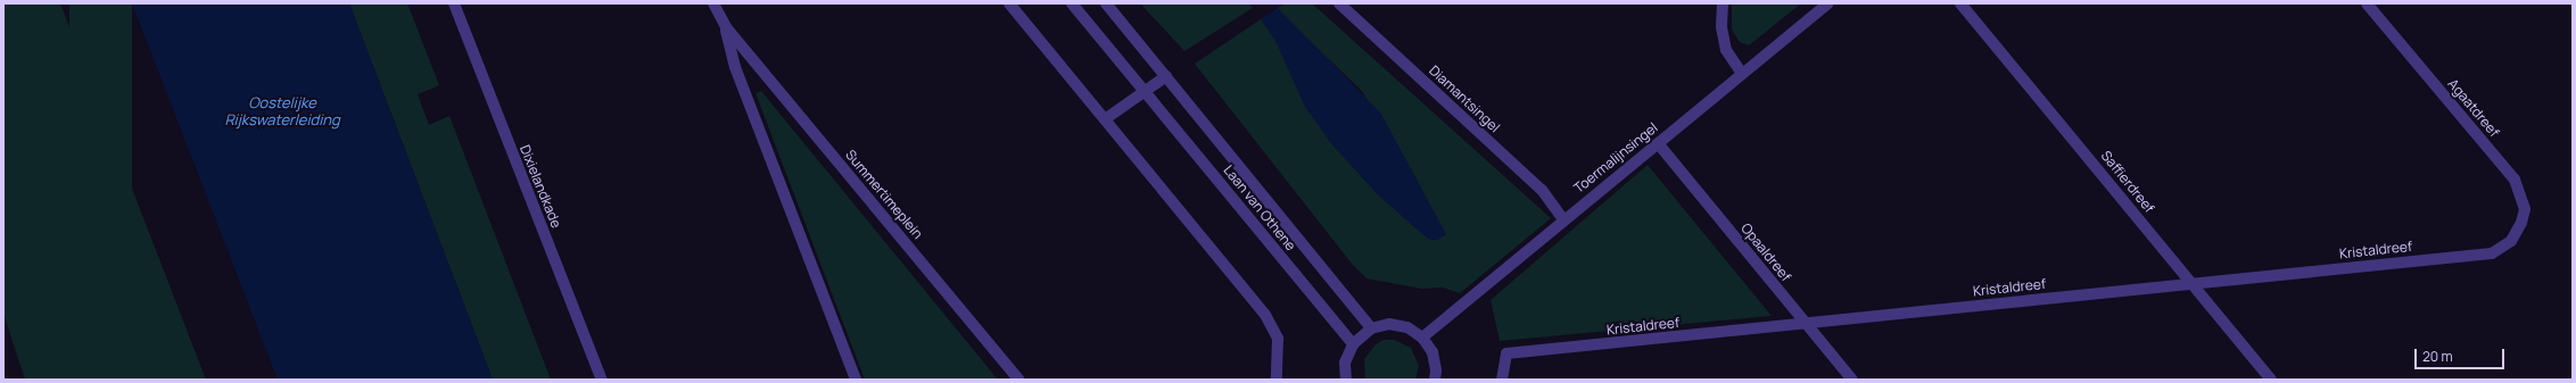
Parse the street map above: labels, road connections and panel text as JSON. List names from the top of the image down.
{
  "streets": {
    "street": [
      "Diamantsingel",
      "Agaatdreef",
      "Toermalijnsingel",
      "Saffierdreef",
      "Dixielandkade",
      "Summertimeplein",
      "Laan van Othene",
      "Kristaldreef",
      "Opaaldreef"
    ]
  },
  "crossings": [
    ["Diamantsingel", "Toermalijnsingel"],
    ["Agaatdreef", "Kristaldreef"],
    ["Toermalijnsingel", "Opaaldreef"],
    ["Saffierdreef", "Kristaldreef"],
    ["Kristaldreef", "Opaaldreef"]
  ],
  "water": ["Oostelijke Rijkswaterleiding"],
  "scale_bar": "20 m"
}
